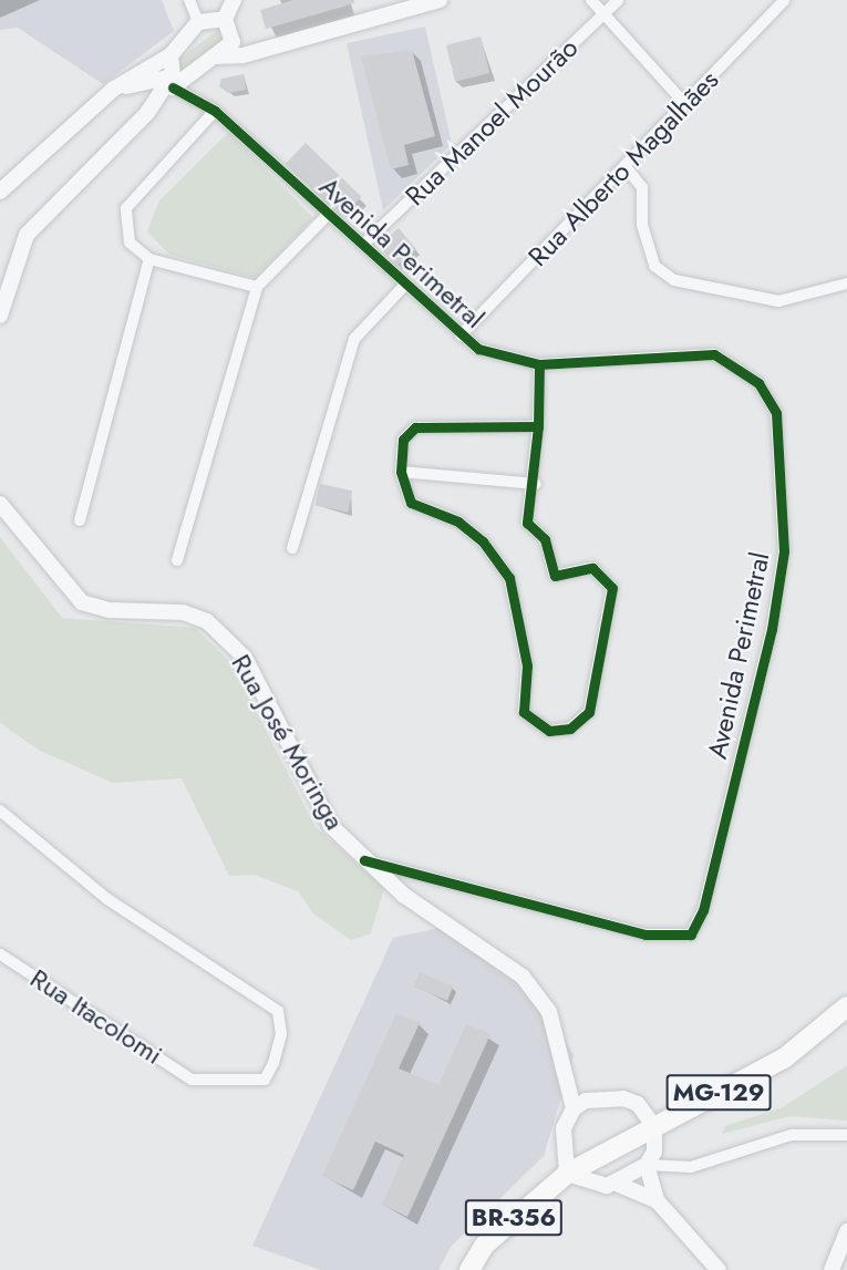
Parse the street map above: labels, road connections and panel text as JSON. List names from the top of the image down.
{
  "streets": {
    "main road": ["MG-129", "BR-356"],
    "street": [
      "Rua Manoel Mourão",
      "Rua Alberto Magalhães",
      "Avenida Perimetral",
      "Rua José Moringa",
      "Rua Itacolomi"
    ]
  },
  "crossings": [
    ["Rua Manoel Mourão", "Avenida Perimetral"],
    ["Rua Alberto Magalhães", "Avenida Perimetral"],
    ["Avenida Perimetral", "Rua José Moringa"],
    ["MG-129", "BR-356"]
  ]
}
